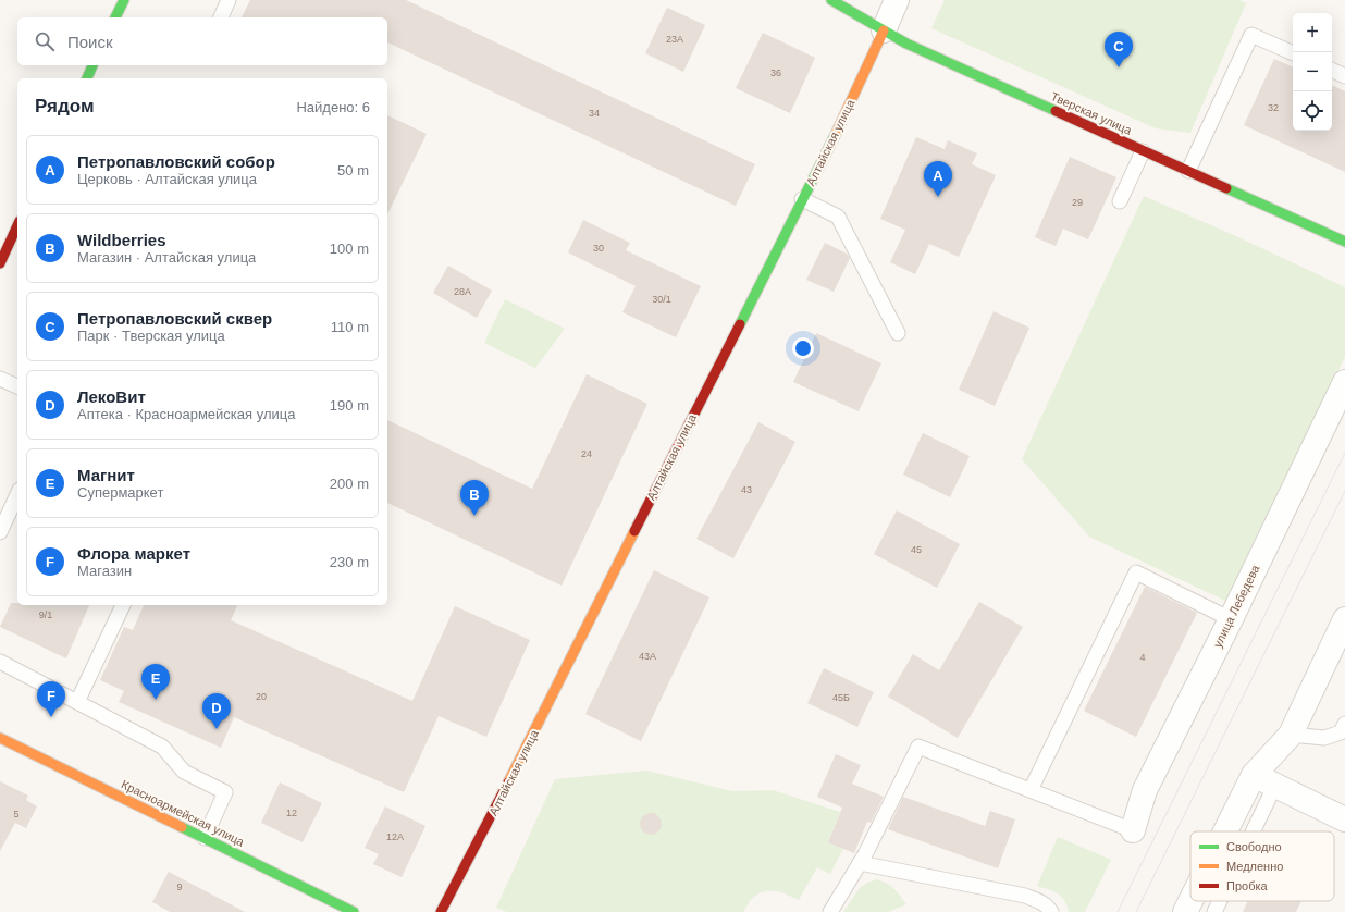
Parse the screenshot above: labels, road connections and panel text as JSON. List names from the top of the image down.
{
  "streets": {
    "main road": ["Тверская улица", "Алтайская улица", "Красноармейская улица"],
    "street": ["улица Лебедева"]
  },
  "crossings": [
    ["Тверская улица", "Алтайская улица"]
  ],
  "house_numbers": [
    "23А",
    "36",
    "32",
    "34",
    "29",
    "30",
    "28А",
    "30/1",
    "24",
    "43",
    "45",
    "9/1",
    "43А",
    "4",
    "20",
    "45Б",
    "12",
    "5",
    "12А",
    "9"
  ],
  "legend": ["Свободно", "Медленно", "Пробка"],
  "page": {
    "map_buttons": ["+", "−"],
    "search": "Поиск",
    "pins": [
      "C",
      "A",
      "B",
      "E",
      "F",
      "D"
    ],
    "heading": ["Рядом", "Найдено: 6"],
    "list": [
      {
        "mark": "A",
        "name": "Петропавловский собор",
        "note": "Церковь · Алтайская улица",
        "value": "50 m"
      },
      {
        "mark": "B",
        "name": "Wildberries",
        "note": "Магазин · Алтайская улица",
        "value": "100 m"
      },
      {
        "mark": "C",
        "name": "Петропавловский сквер",
        "note": "Парк · Тверская улица",
        "value": "110 m"
      },
      {
        "mark": "D",
        "name": "ЛекоВит",
        "note": "Аптека · Красноармейская улица",
        "value": "190 m"
      },
      {
        "mark": "E",
        "name": "Магнит",
        "note": "Супермаркет",
        "value": "200 m"
      },
      {
        "mark": "F",
        "name": "Флора маркет",
        "note": "Магазин",
        "value": "230 m"
      }
    ]
  }
}
